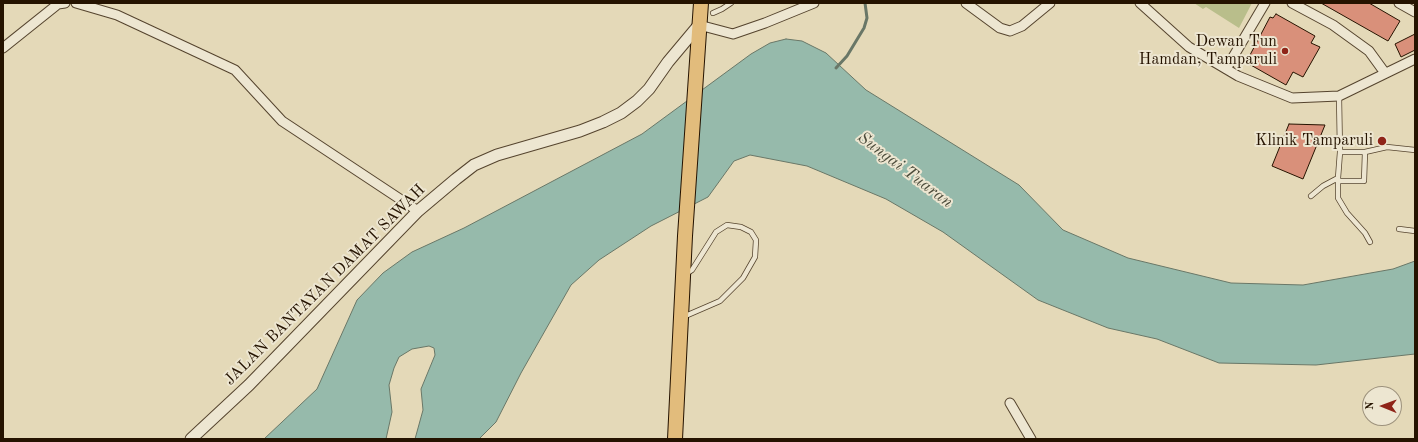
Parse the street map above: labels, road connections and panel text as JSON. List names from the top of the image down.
{
  "streets": {
    "street": ["JALAN BANTAYAN DAMAT SAWAH"]
  },
  "water": ["Sungai Tuaran"],
  "places": ["Dewan Tun Hamdan, Tamparuli", "Klinik Tamparuli"],
  "north": "left"
}
